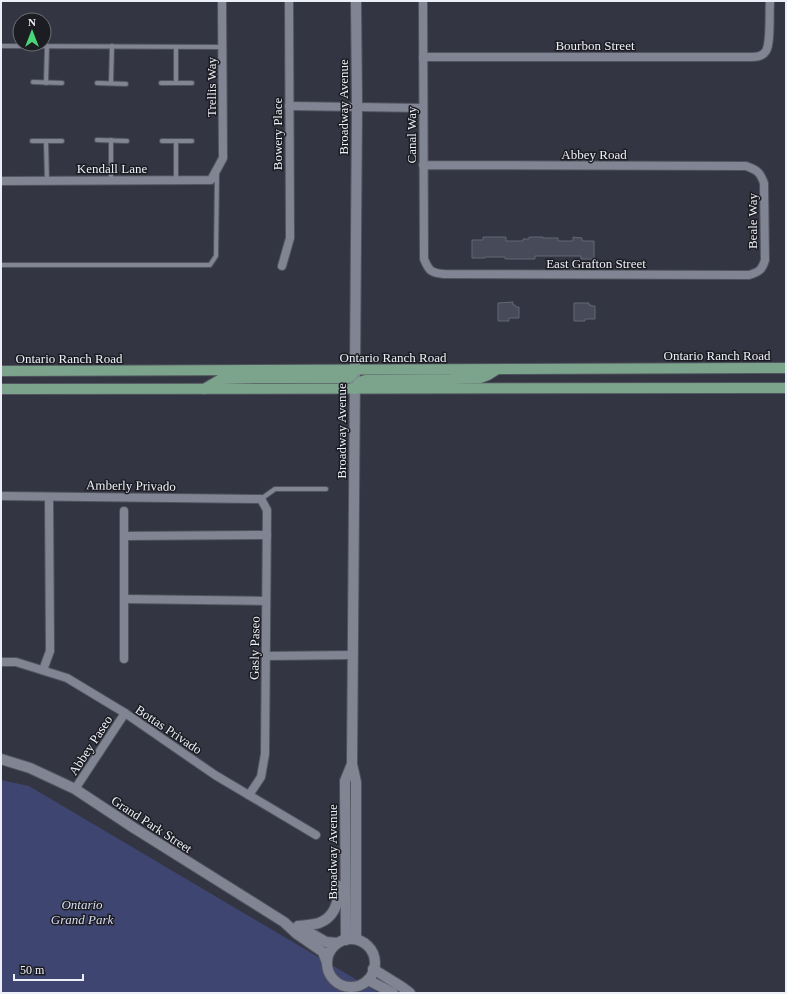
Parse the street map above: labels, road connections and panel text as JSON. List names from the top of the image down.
{
  "streets": {
    "main road": ["Ontario Ranch Road"],
    "street": [
      "Bourbon Street",
      "Trellis Way",
      "Broadway Avenue",
      "Bowery Place",
      "Canal Way",
      "Abbey Road",
      "Kendall Lane",
      "Beale Way",
      "East Grafton Street",
      "Amberly Privado",
      "Gasly Paseo",
      "Bottas Privado",
      "Abbey Paseo",
      "Grand Park Street"
    ]
  },
  "crossings": [
    ["Bourbon Street", "Canal Way"],
    ["Trellis Way", "Kendall Lane"],
    ["Broadway Avenue", "Ontario Ranch Road"],
    ["Broadway Avenue", "Grand Park Street"],
    ["Canal Way", "Abbey Road"],
    ["Canal Way", "East Grafton Street"],
    ["Abbey Road", "Beale Way"],
    ["Beale Way", "East Grafton Street"],
    ["Amberly Privado", "Gasly Paseo"],
    ["Gasly Paseo", "Bottas Privado"],
    ["Bottas Privado", "Abbey Paseo"],
    ["Abbey Paseo", "Grand Park Street"]
  ],
  "parks": ["Ontario Grand Park"],
  "scale_bar": "50 m",
  "north": "top"
}
